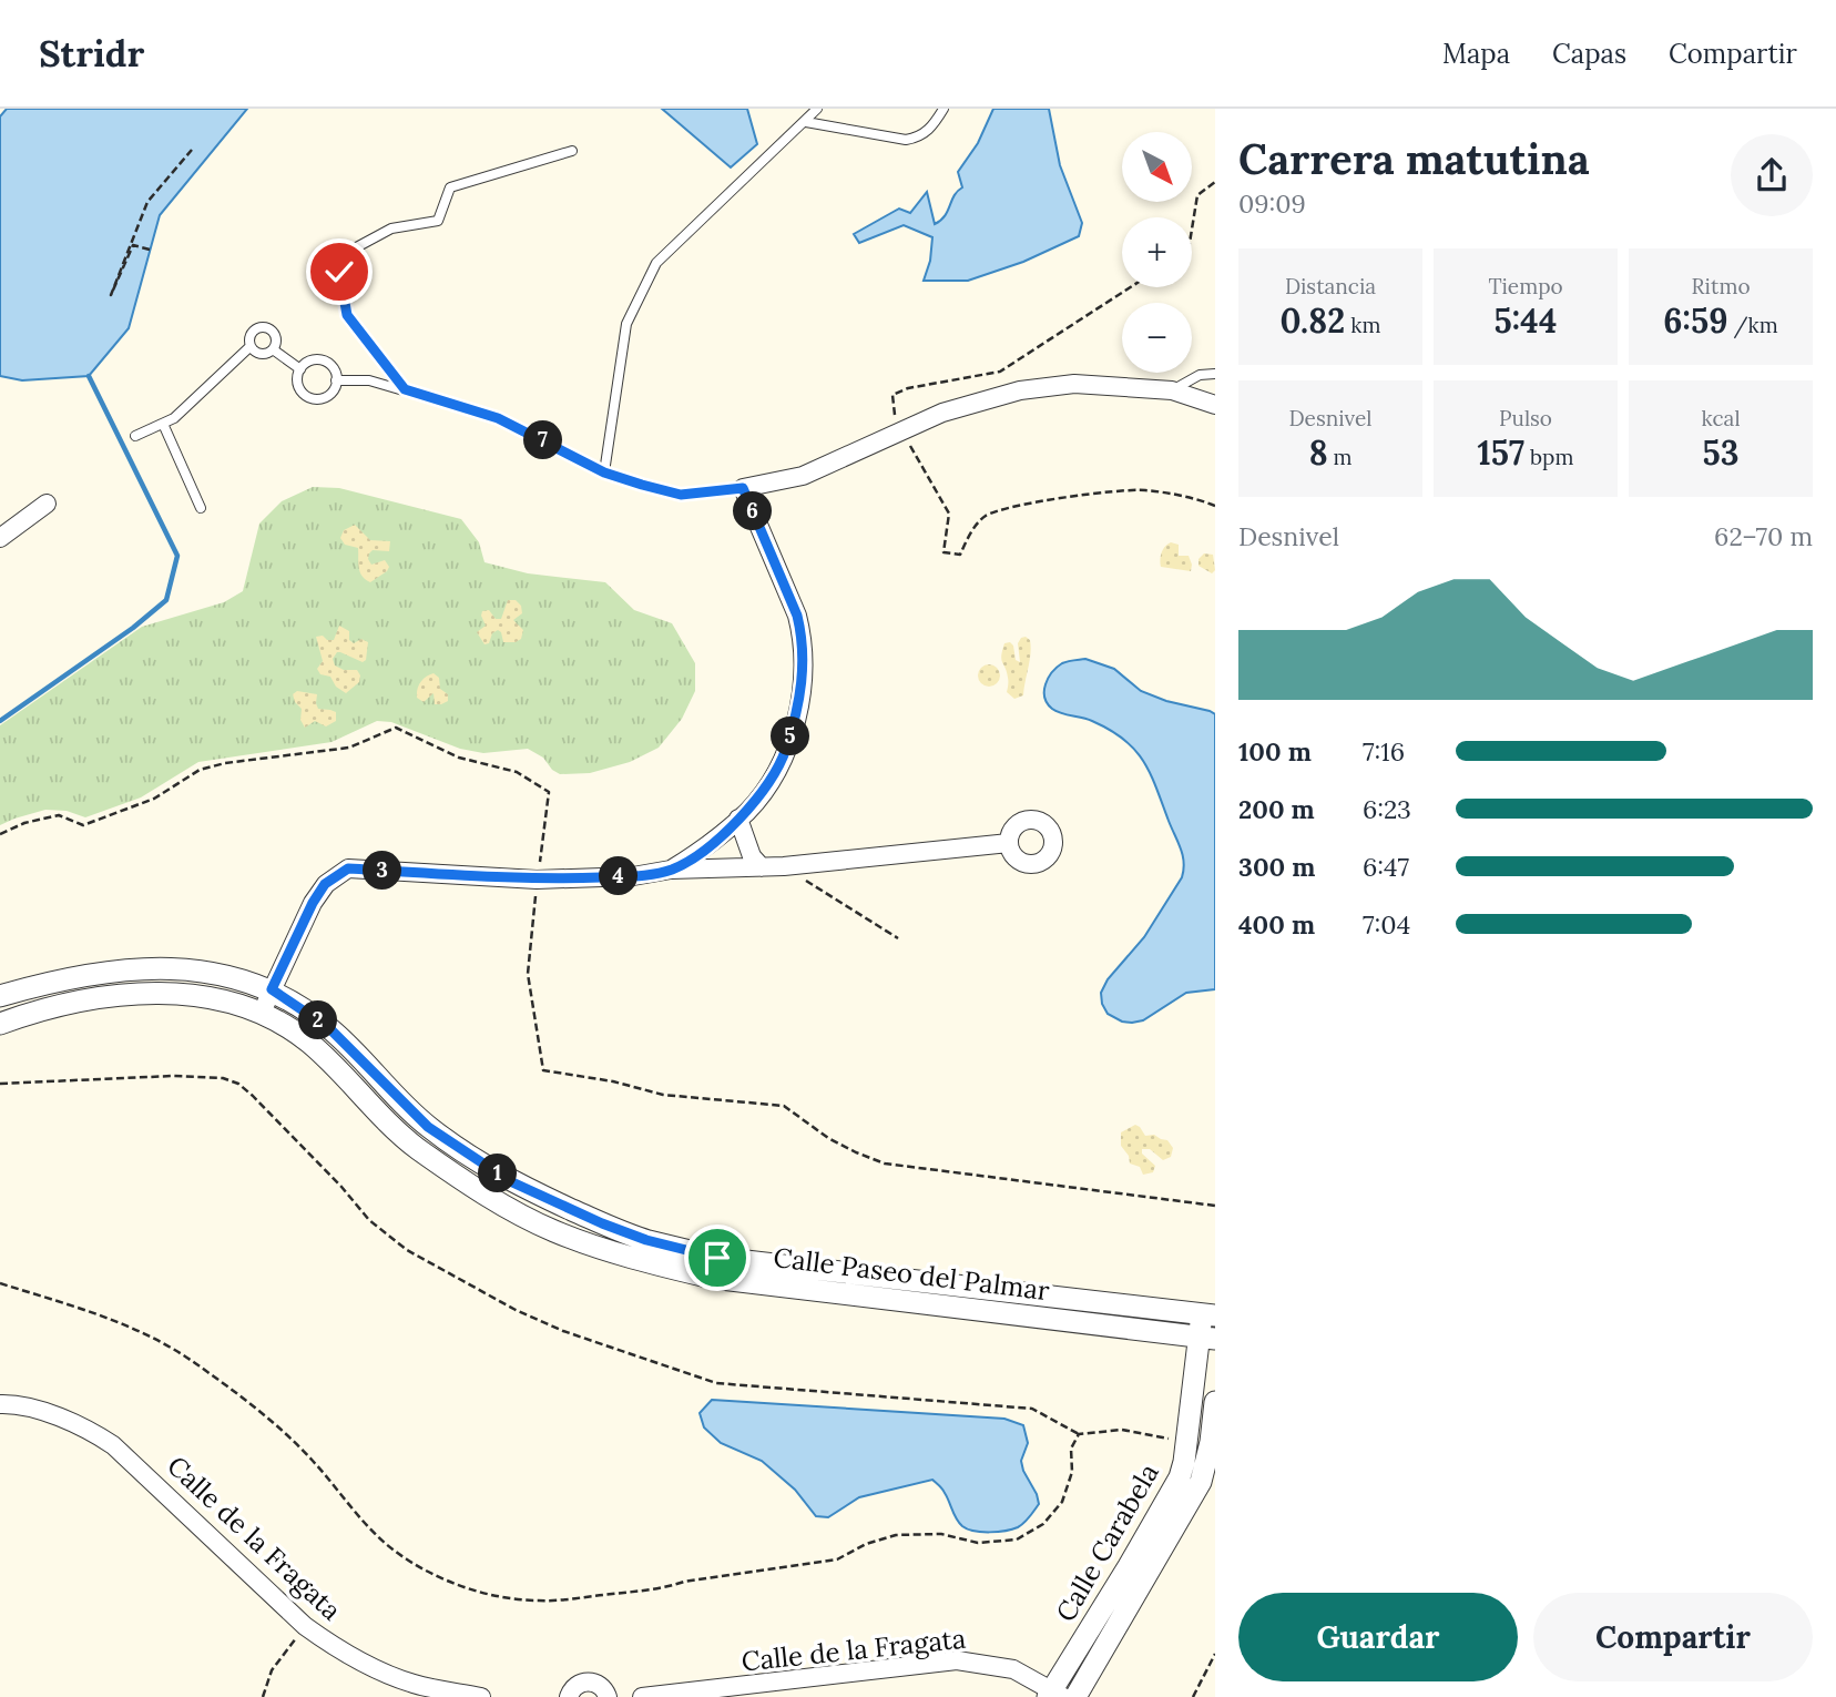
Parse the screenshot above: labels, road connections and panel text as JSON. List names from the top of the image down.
{
  "streets": {
    "street": ["Calle Paseo del Palmar", "Calle de la Fragata", "Calle Carabela"]
  },
  "crossings": [
    ["Calle Paseo del Palmar", "Calle Carabela"],
    ["Calle de la Fragata", "Calle Carabela"]
  ],
  "north": "bottom right",
  "page": {
    "header": "Stridr",
    "nav": ["Mapa", "Capas", "Compartir"],
    "heading": ["Carrera matutina", "09:09"],
    "map_buttons": ["+", "−"],
    "stats": [
      ["Distancia", "0.82 km"],
      ["Tiempo", "5:44"],
      ["Ritmo", "6:59 /km"],
      ["Desnivel", "8 m"],
      ["Pulso", "157 bpm"],
      ["kcal", "53"]
    ],
    "pins": [
      "7",
      "6",
      "5",
      "3",
      "4",
      "2",
      "1"
    ],
    "chart": ["Desnivel", "62–70 m"],
    "list": [
      {
        "name": "100 m",
        "note": "7:16"
      },
      {
        "name": "200 m",
        "note": "6:23"
      },
      {
        "name": "300 m",
        "note": "6:47"
      },
      {
        "name": "400 m",
        "note": "7:04"
      }
    ],
    "buttons": ["Guardar", "Compartir"]
  }
}
